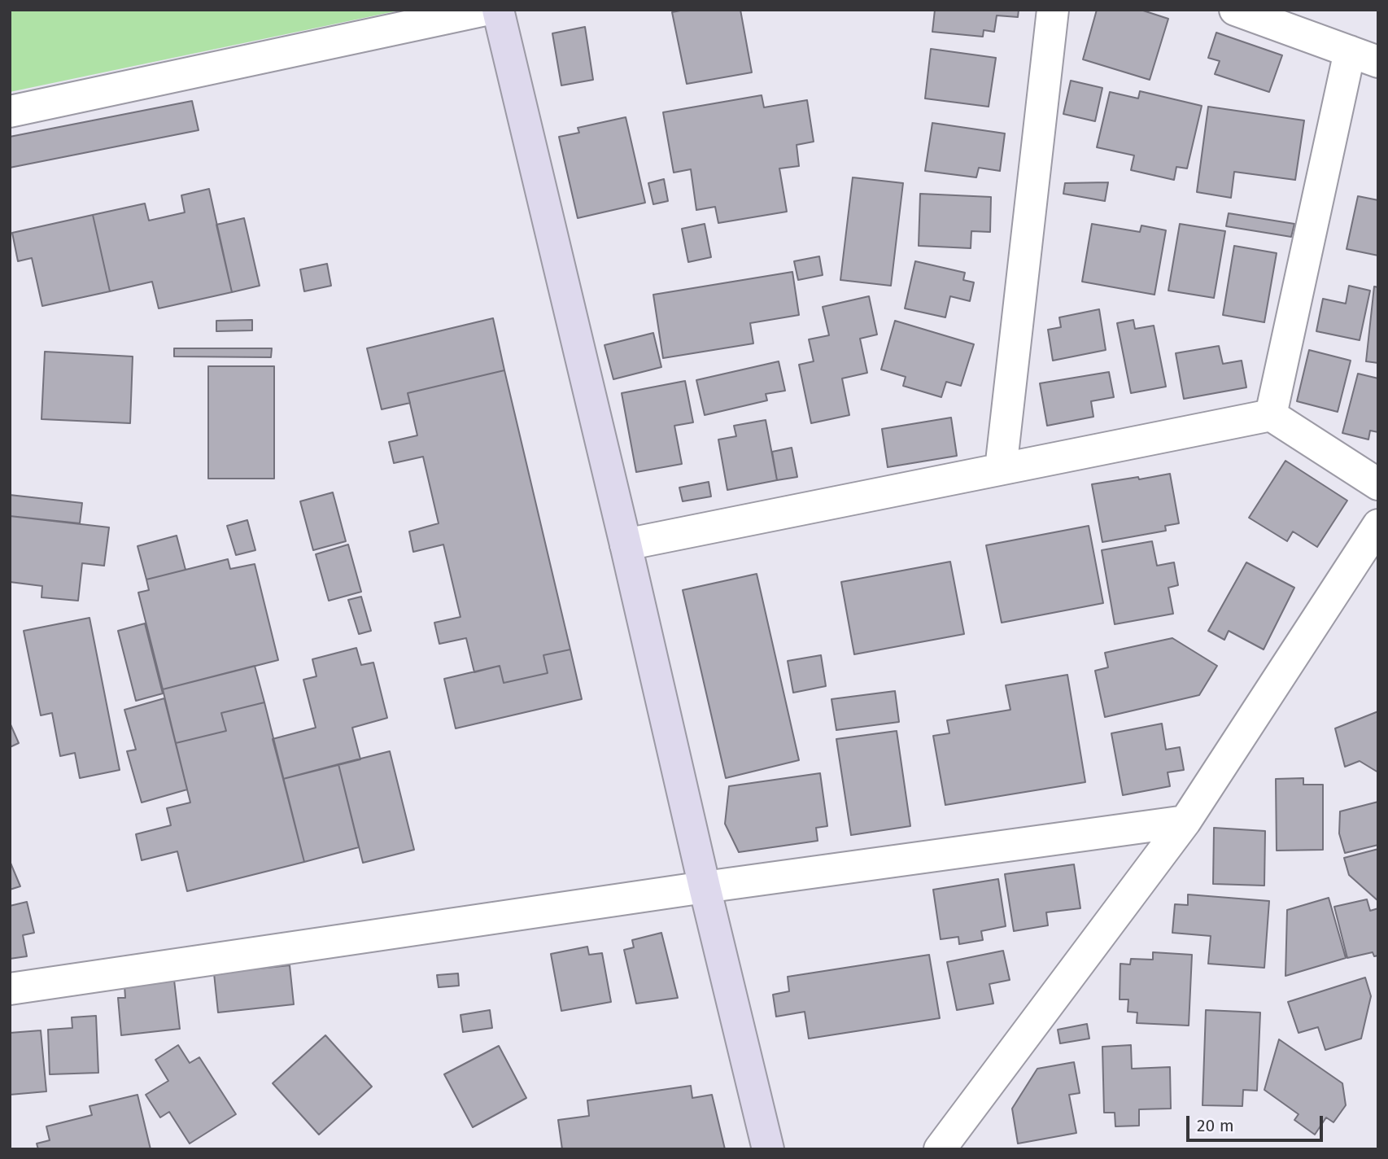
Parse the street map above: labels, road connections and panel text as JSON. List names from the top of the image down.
{
  "scale_bar": "20 m"
}
